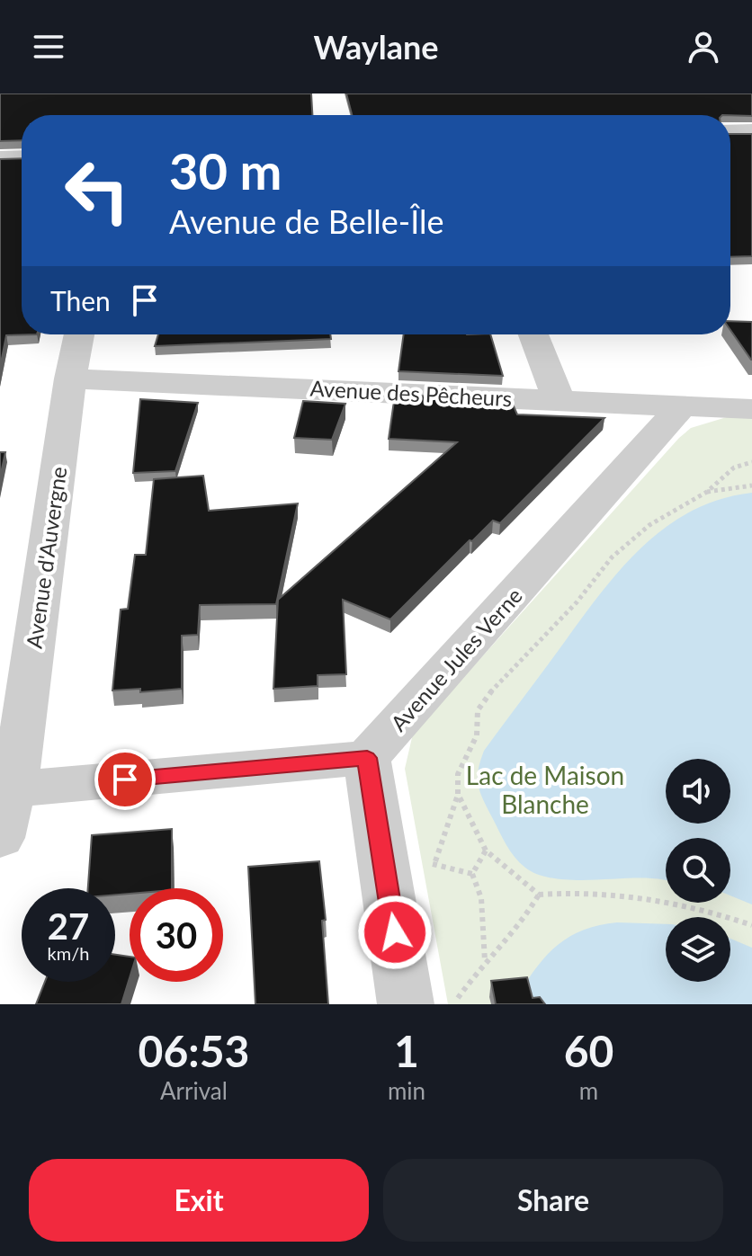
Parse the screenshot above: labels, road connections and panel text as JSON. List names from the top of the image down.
{
  "streets": {
    "street": ["Avenue des Pêcheurs", "Avenue d'Auvergne", "Avenue Jules Verne"]
  },
  "crossings": [
    ["Avenue des Pêcheurs", "Avenue d'Auvergne"],
    ["Avenue des Pêcheurs", "Avenue Jules Verne"]
  ],
  "parks": ["Lac de Maison Blanche"],
  "page": {
    "header": "Waylane",
    "turn": ["30 m", "Avenue de Belle-Île"],
    "then": "Then",
    "speed": "27 km/h",
    "limit": "30",
    "eta": [
      "06:53",
      "Arrival",
      "1",
      "min",
      "60",
      "m"
    ],
    "buttons": ["Exit", "Share"]
  }
}
